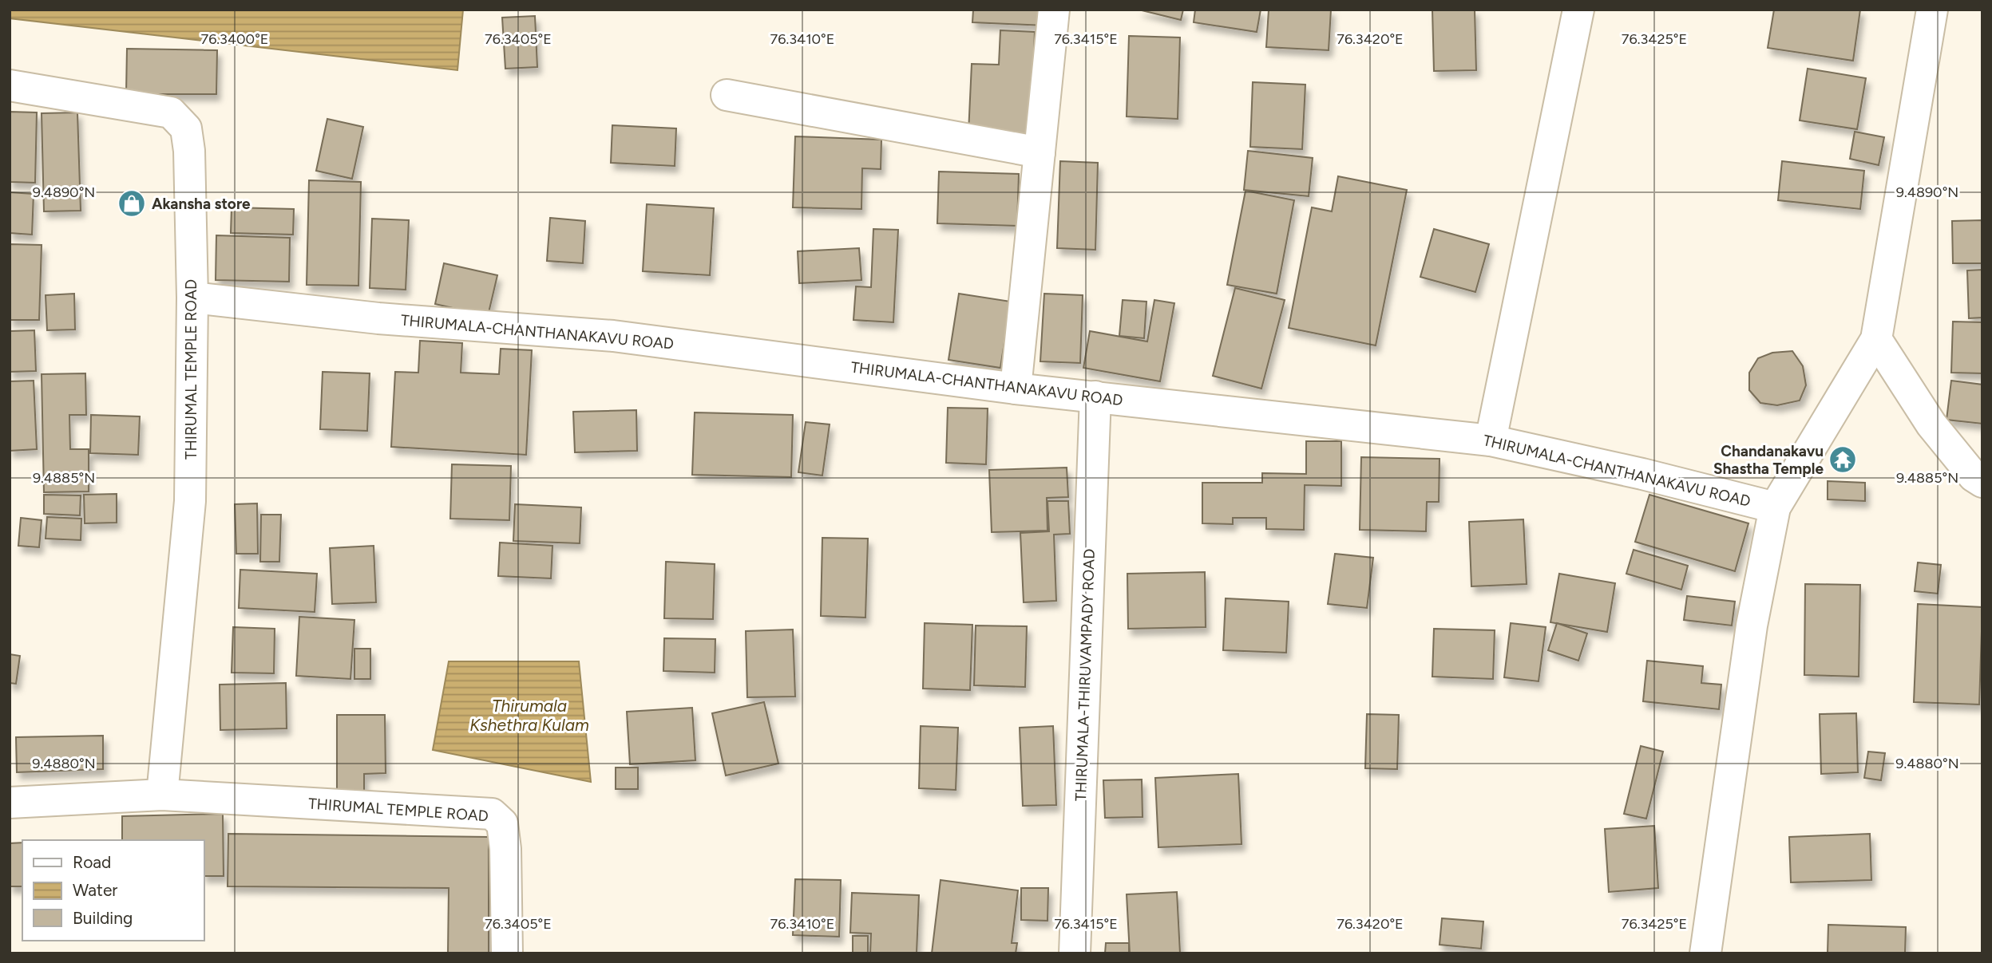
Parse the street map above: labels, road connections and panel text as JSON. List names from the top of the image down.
{
  "streets": {
    "street": ["THIRUMALA-CHANTHANAKAVU ROAD", "THIRUMAL TEMPLE ROAD", "THIRUMALA-THIRUVAMPADY ROAD"]
  },
  "crossings": [
    ["THIRUMALA-CHANTHANAKAVU ROAD", "THIRUMAL TEMPLE ROAD"],
    ["THIRUMALA-CHANTHANAKAVU ROAD", "THIRUMALA-THIRUVAMPADY ROAD"]
  ],
  "water": ["Thirumala Kshethra Kulam"],
  "places": {
    "shop": ["Akansha store"],
    "temple": ["Chandanakavu Shastha Temple"]
  },
  "legend": ["Road", "Water", "Building"],
  "coordinates": [
    "76.3400°E",
    "76.3405°E",
    "76.3410°E",
    "76.3415°E",
    "76.3420°E",
    "76.3425°E",
    "9.4890°N",
    "9.4885°N",
    "9.4880°N"
  ]
}
